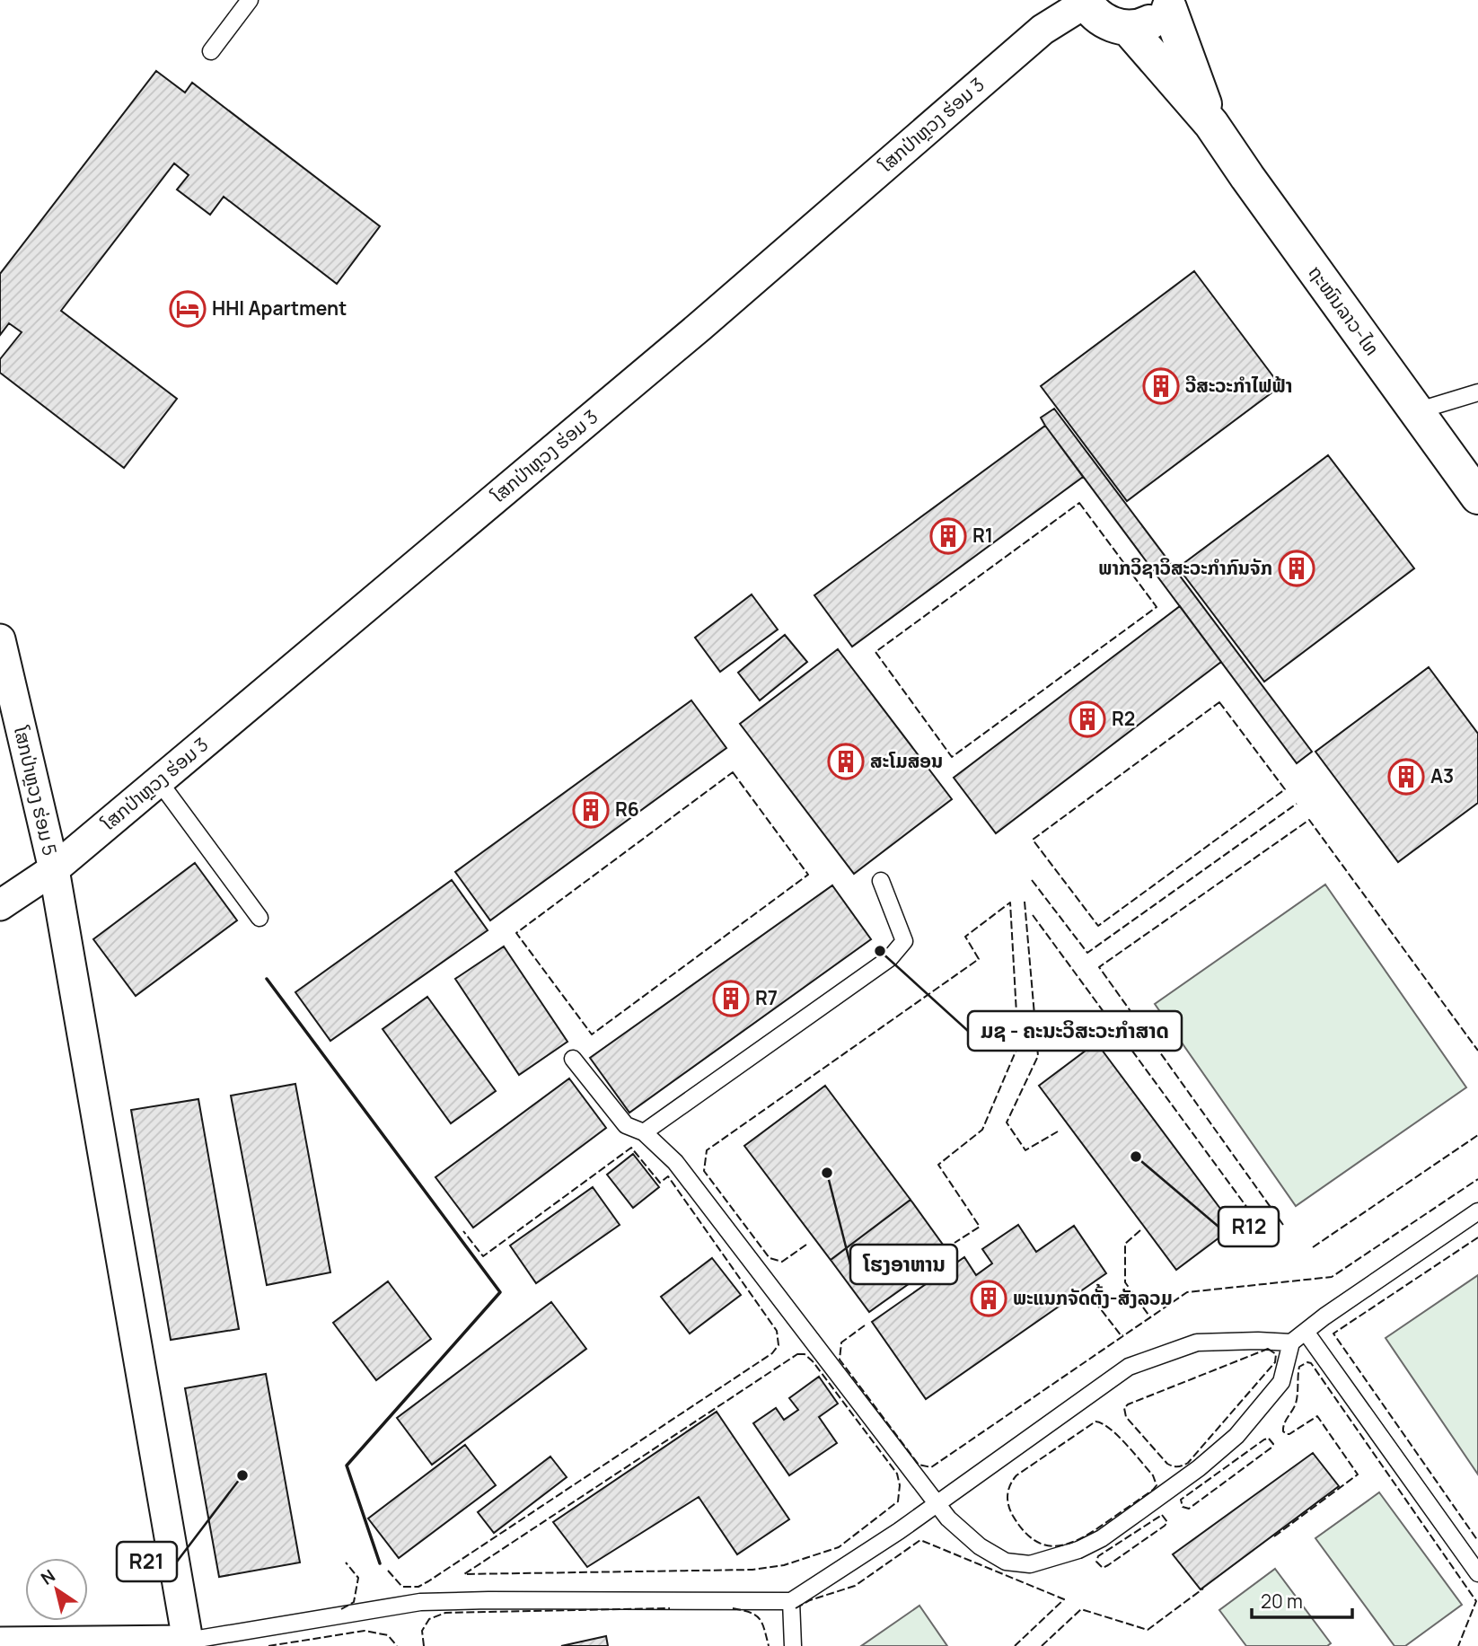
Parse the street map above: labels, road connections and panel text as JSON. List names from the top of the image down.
{
  "streets": {
    "street": ["ໂສກປ່າຫຼວງ ຮ່ອມ 3", "ຖະໜົນລາວ-ໄທ", "ໂສກປ່າຫຼວງ ຮ່ອມ 5"]
  },
  "crossings": [
    ["ໂສກປ່າຫຼວງ ຮ່ອມ 3", "ໂສກປ່າຫຼວງ ຮ່ອມ 5"]
  ],
  "places": {
    "hotel": ["HHI Apartment"],
    "building": [
      "ວີສະວະກຳໄຟຟ້າ",
      "R1",
      "ພາກວິຊາວິສະວະກຳກົນຈັກ",
      "R2",
      "ສະໂມສອນ",
      "A3",
      "R6",
      "R7",
      "ພະແນກຈັດຕັ້ງ-ສັງລວມ"
    ],
    "other": [
      "ມຊ - ຄະນະວິສະວະກຳສາດ",
      "R12",
      "ໂຮງອາຫານ",
      "R21"
    ]
  },
  "scale_bar": "20 m",
  "north": "top left"
}
